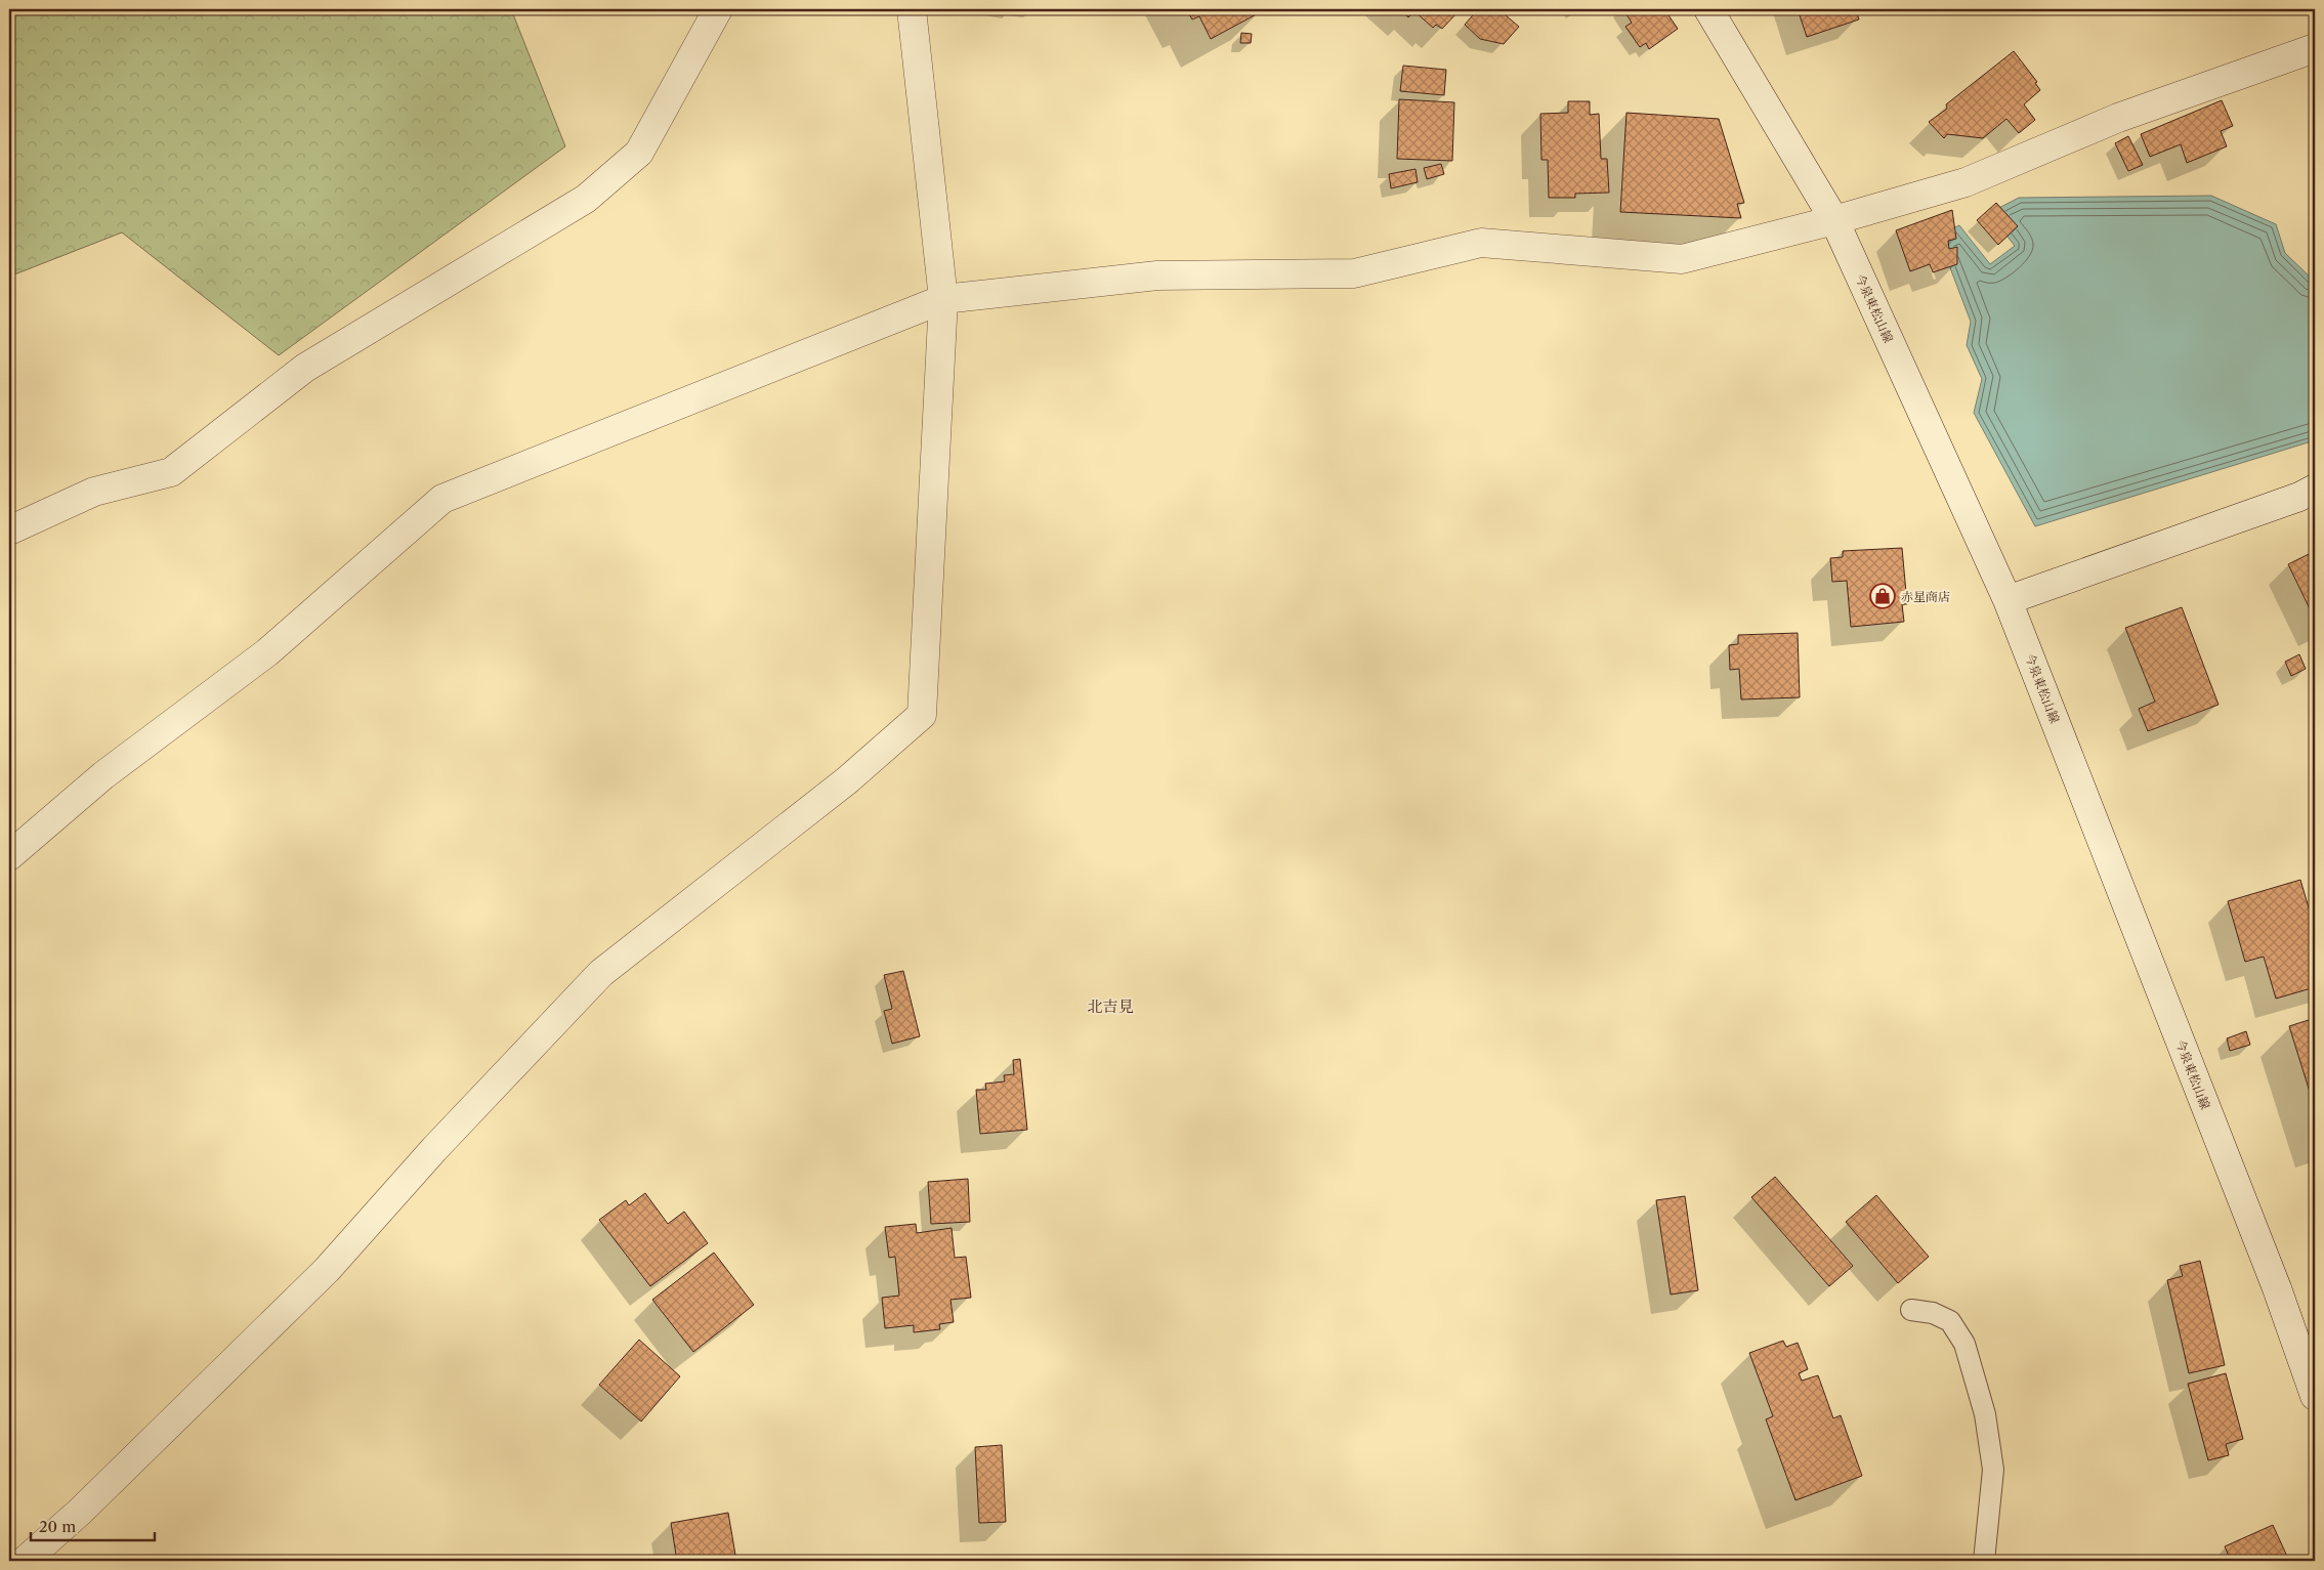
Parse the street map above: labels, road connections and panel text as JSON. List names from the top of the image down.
{
  "streets": {
    "street": ["今泉東松山線"]
  },
  "districts": ["北吉見"],
  "places": {
    "shop": ["赤星商店"]
  },
  "scale_bar": "20 m"
}
